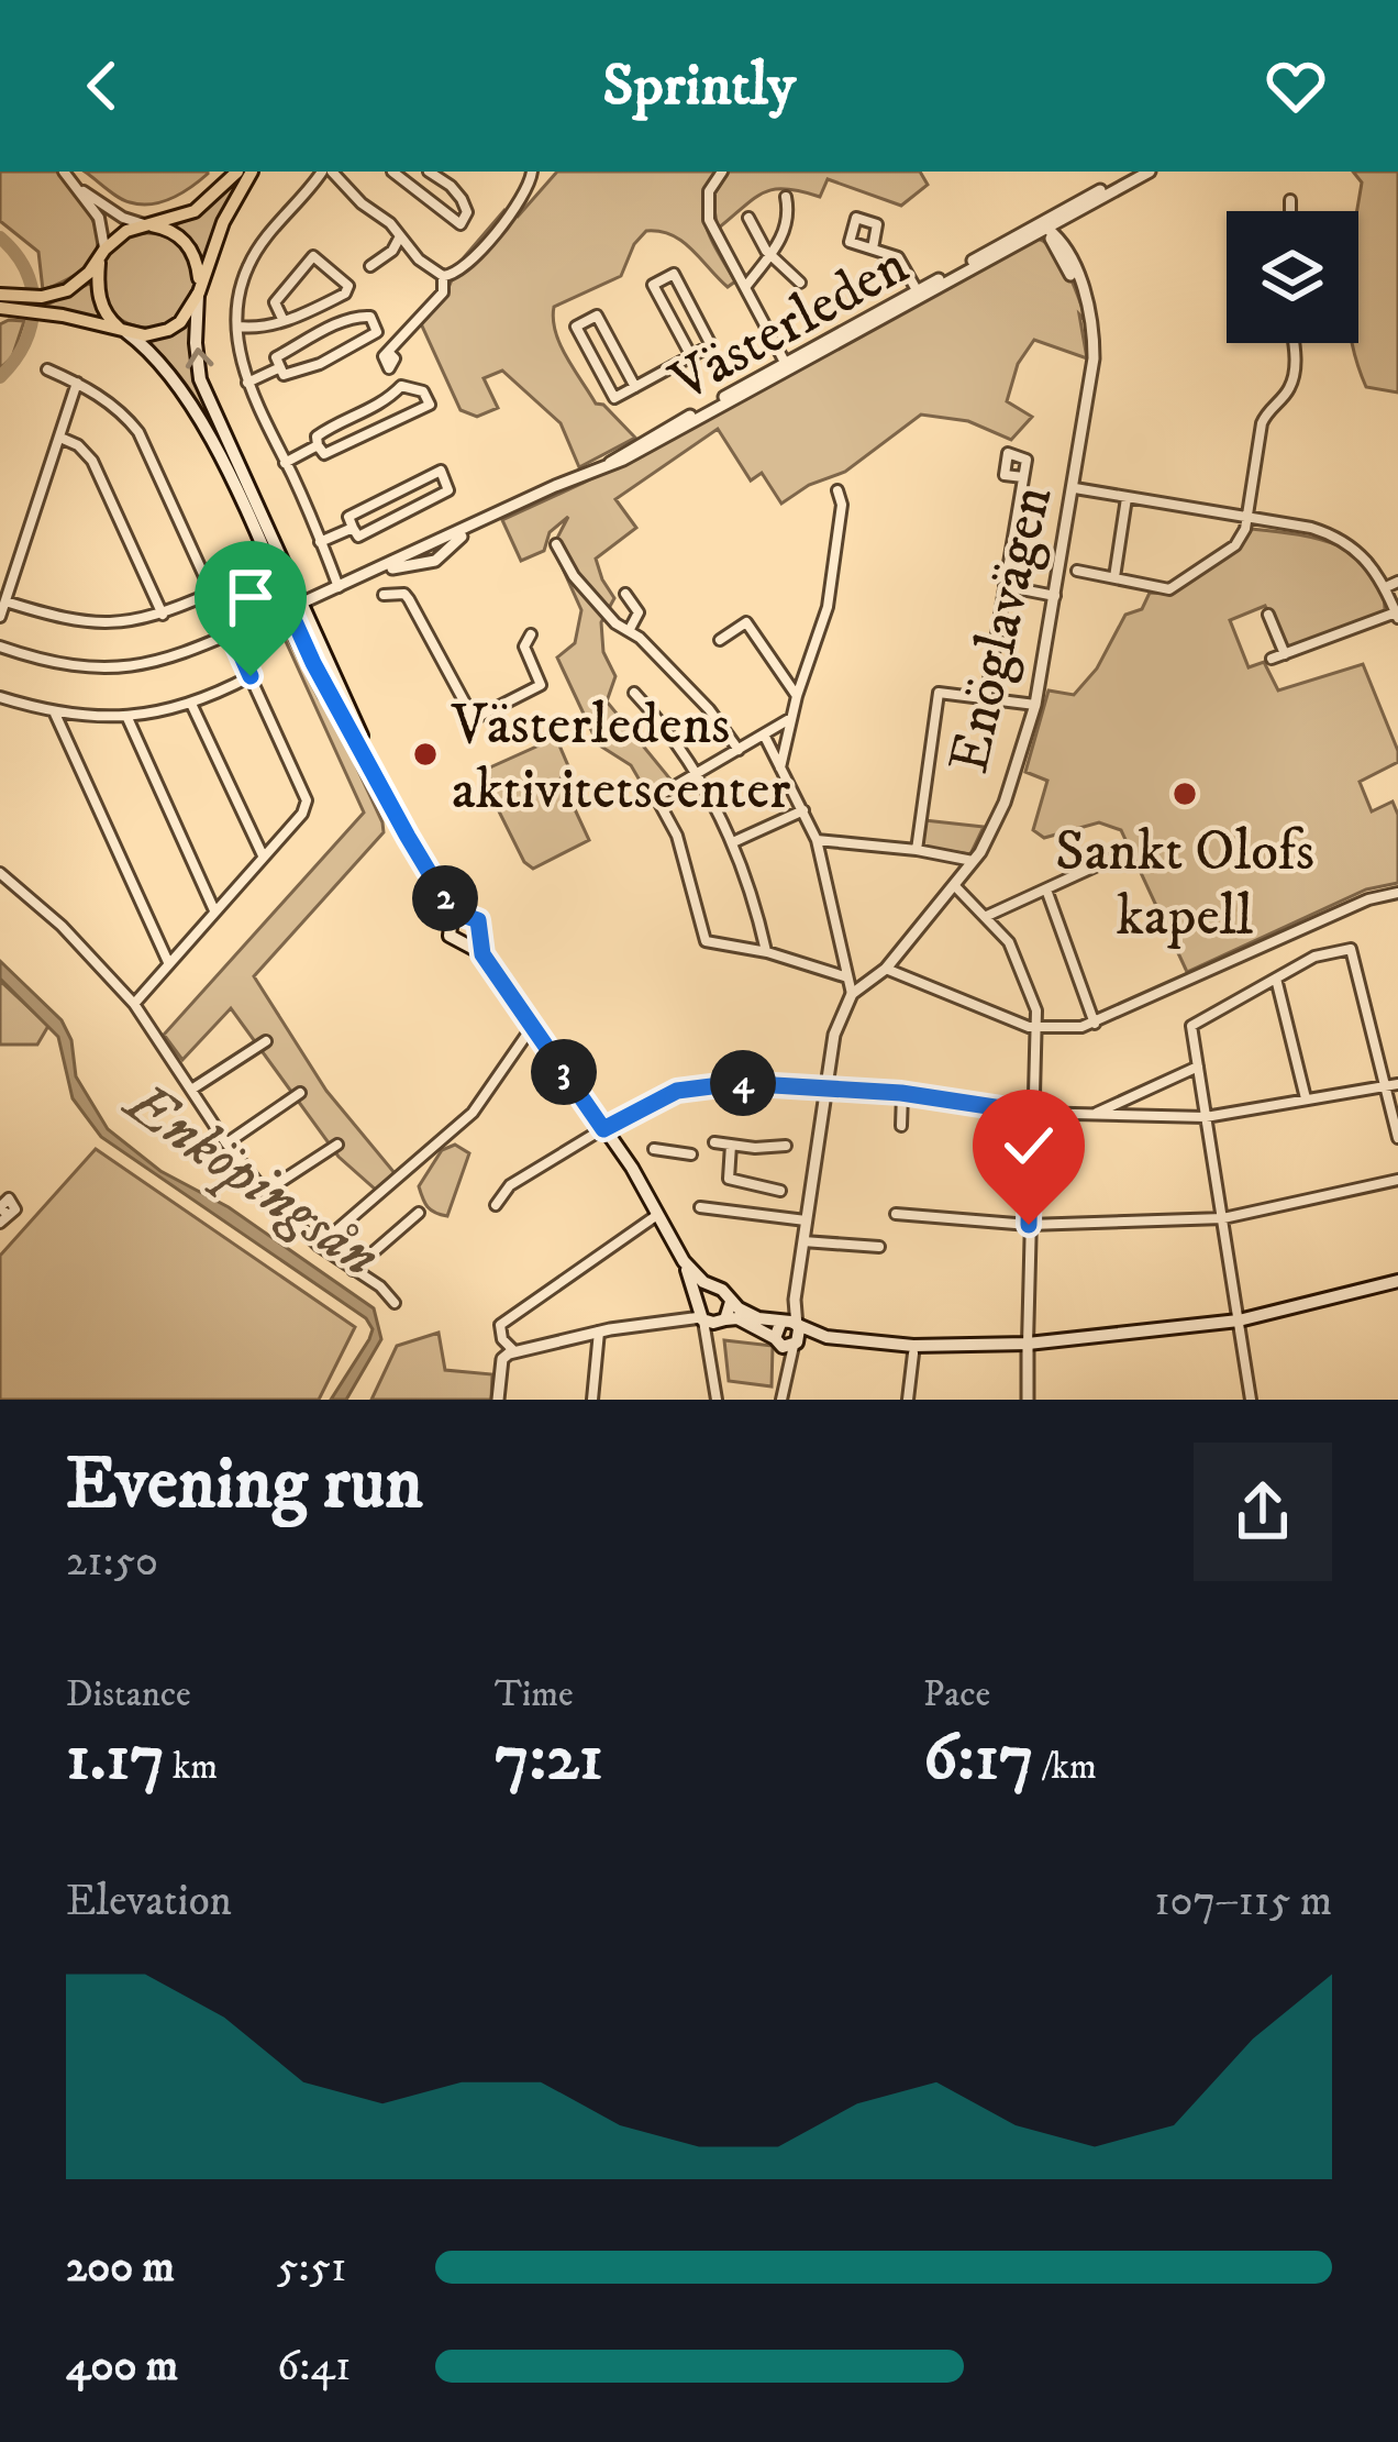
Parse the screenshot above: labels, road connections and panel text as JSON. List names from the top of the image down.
{
  "streets": {
    "street": ["Västerleden", "Enöglavägen"]
  },
  "crossings": [
    ["Västerleden", "Enöglavägen"]
  ],
  "water": ["Enköpingsån"],
  "places": ["Västerledens aktivitetscenter", "Sankt Olofs kapell"],
  "page": {
    "header": "Sprintly",
    "pins": ["2", "3", "4"],
    "heading": ["Evening run", "21:50"],
    "stats": [
      ["Distance", "1.17 km"],
      ["Time", "7:21"],
      ["Pace", "6:17 /km"]
    ],
    "chart": ["Elevation", "107–115 m"],
    "list": [
      {
        "name": "200 m",
        "note": "5:51"
      },
      {
        "name": "400 m",
        "note": "6:41"
      }
    ]
  }
}
